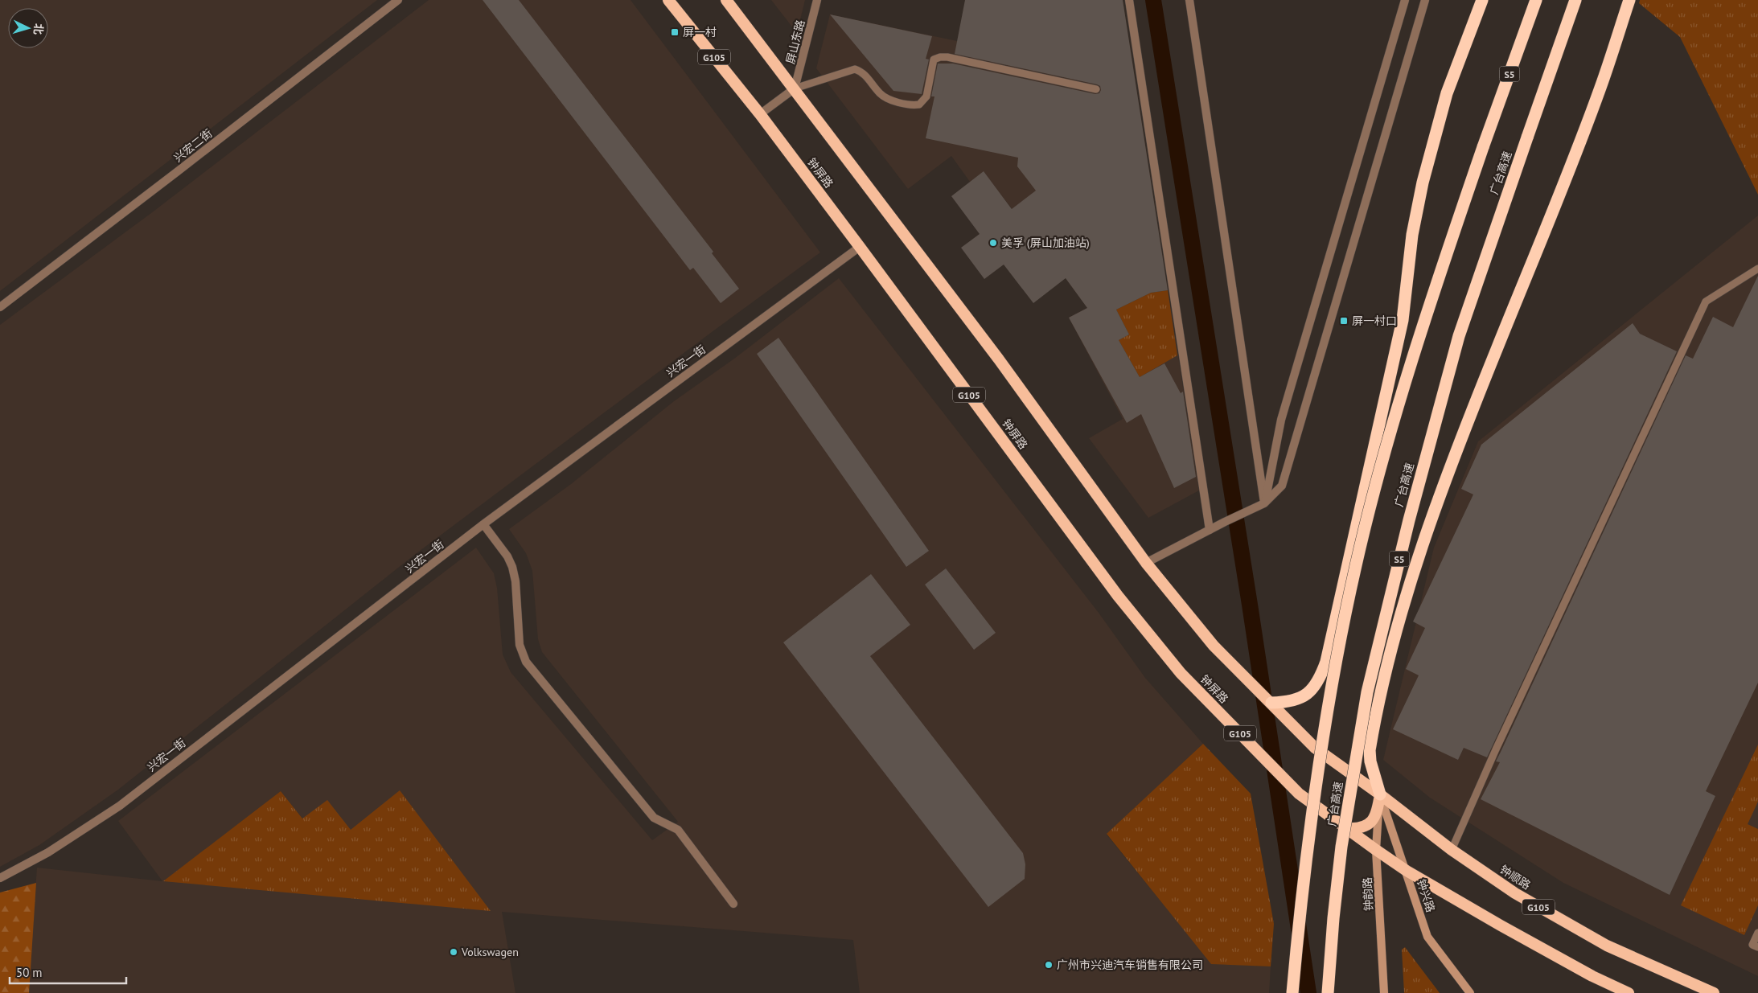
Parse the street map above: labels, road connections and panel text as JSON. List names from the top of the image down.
{
  "streets": {
    "highway": [
      "G105",
      "S5",
      "钟屏路",
      "广台高速",
      "钟顺路"
    ],
    "main road": ["钟韵路", "钟兴路"],
    "street": ["屏山东路", "兴宏二街", "兴宏一街"]
  },
  "crossings": [
    ["屏山东路", "G105"],
    ["G105", "钟屏路"],
    ["G105", "钟顺路"],
    ["G105", "钟韵路"],
    ["G105", "钟兴路"],
    ["钟屏路", "兴宏一街"],
    ["钟屏路", "钟韵路"],
    ["钟顺路", "钟韵路"],
    ["钟顺路", "钟兴路"],
    ["钟韵路", "钟兴路"]
  ],
  "places": {
    "transit": ["屏一村", "屏一村口"],
    "other": ["美孚 (屏山加油站)", "Volkswagen", "广州市兴迪汽车销售有限公司"]
  },
  "scale_bar": "50 m",
  "north": "right"
}
